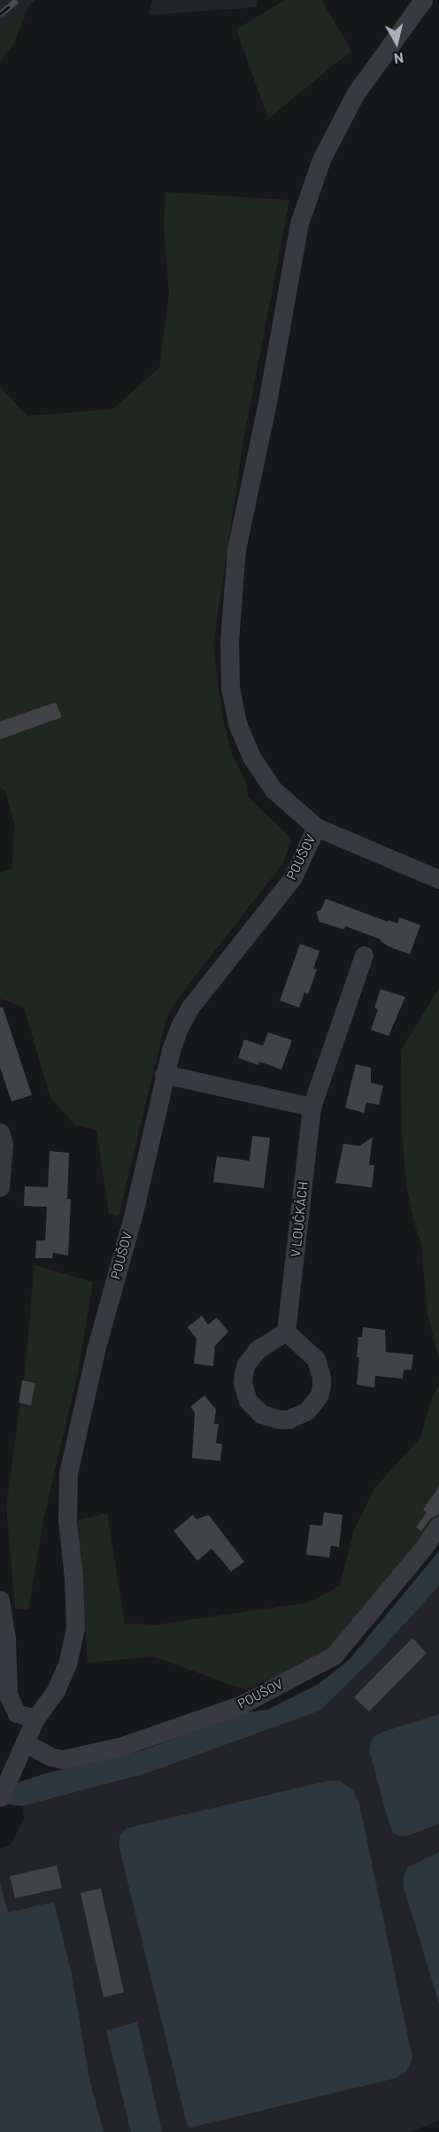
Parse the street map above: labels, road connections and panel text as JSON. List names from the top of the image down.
{
  "streets": {
    "street": ["POUŠOV", "V LOUČKÁCH"]
  },
  "north": "bottom"
}
